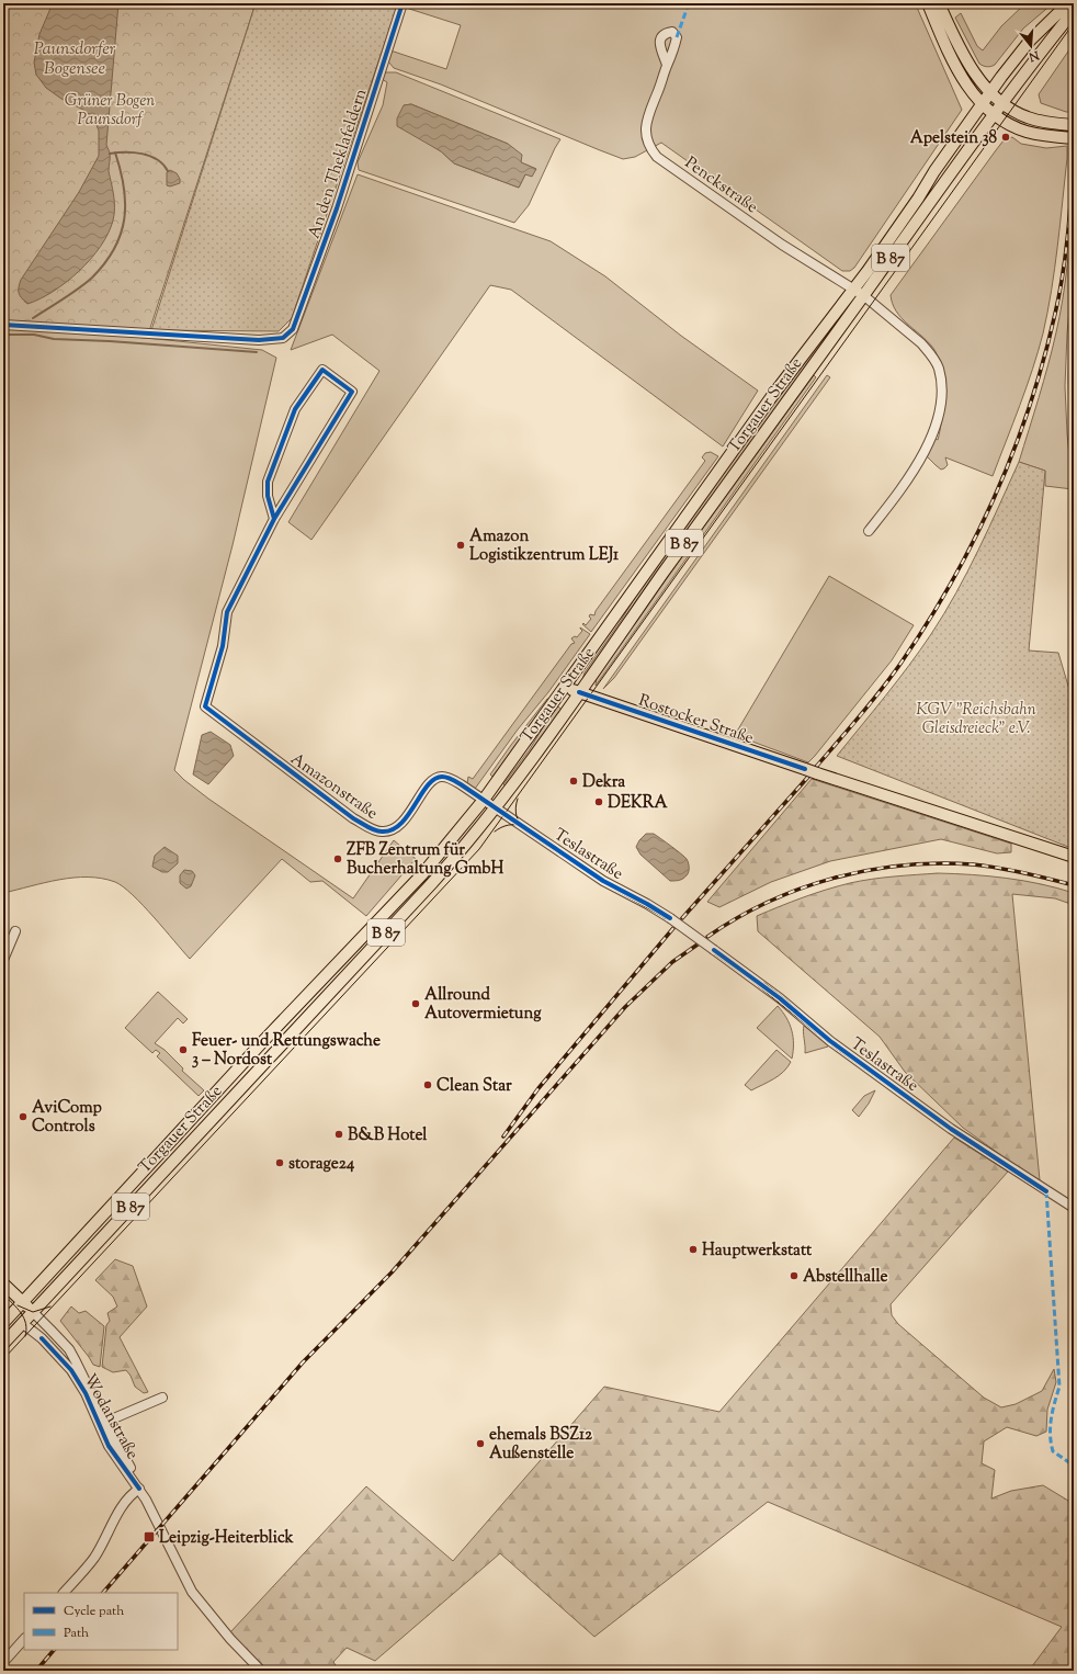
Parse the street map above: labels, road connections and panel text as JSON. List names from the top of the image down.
{
  "streets": {
    "main road": [
      "B 87",
      "Torgauer Straße",
      "Rostocker Straße",
      "Wodanstraße"
    ],
    "street": [
      "An den Theklafeldern",
      "Penckstraße",
      "Amazonstraße",
      "Teslastraße"
    ]
  },
  "crossings": [
    ["Penckstraße", "Torgauer Straße"],
    ["Torgauer Straße", "Rostocker Straße"],
    ["Torgauer Straße", "Amazonstraße"],
    ["Torgauer Straße", "Teslastraße"],
    ["Torgauer Straße", "Wodanstraße"],
    ["Amazonstraße", "Teslastraße"]
  ],
  "water": ["Paunsdorfer Bogensee"],
  "parks": ["Grüner Bogen Paunsdorf", "KGV \"Reichsbahn Gleisdreieck\" e.V."],
  "places": {
    "other": [
      "Apelstein 38",
      "Amazon Logistikzentrum LEJ1",
      "Dekra",
      "DEKRA",
      "ZFB Zentrum für Bucherhaltung GmbH",
      "Allround Autovermietung",
      "Feuer- und Rettungswache 3 – Nordost",
      "Clean Star",
      "AviComp Controls",
      "B&B Hotel",
      "storage24",
      "Hauptwerkstatt",
      "Abstellhalle",
      "ehemals BSZ12 Außenstelle"
    ],
    "transit": ["Leipzig-Heiterblick"]
  },
  "legend": ["Cycle path", "Path"],
  "north": "bottom"
}
